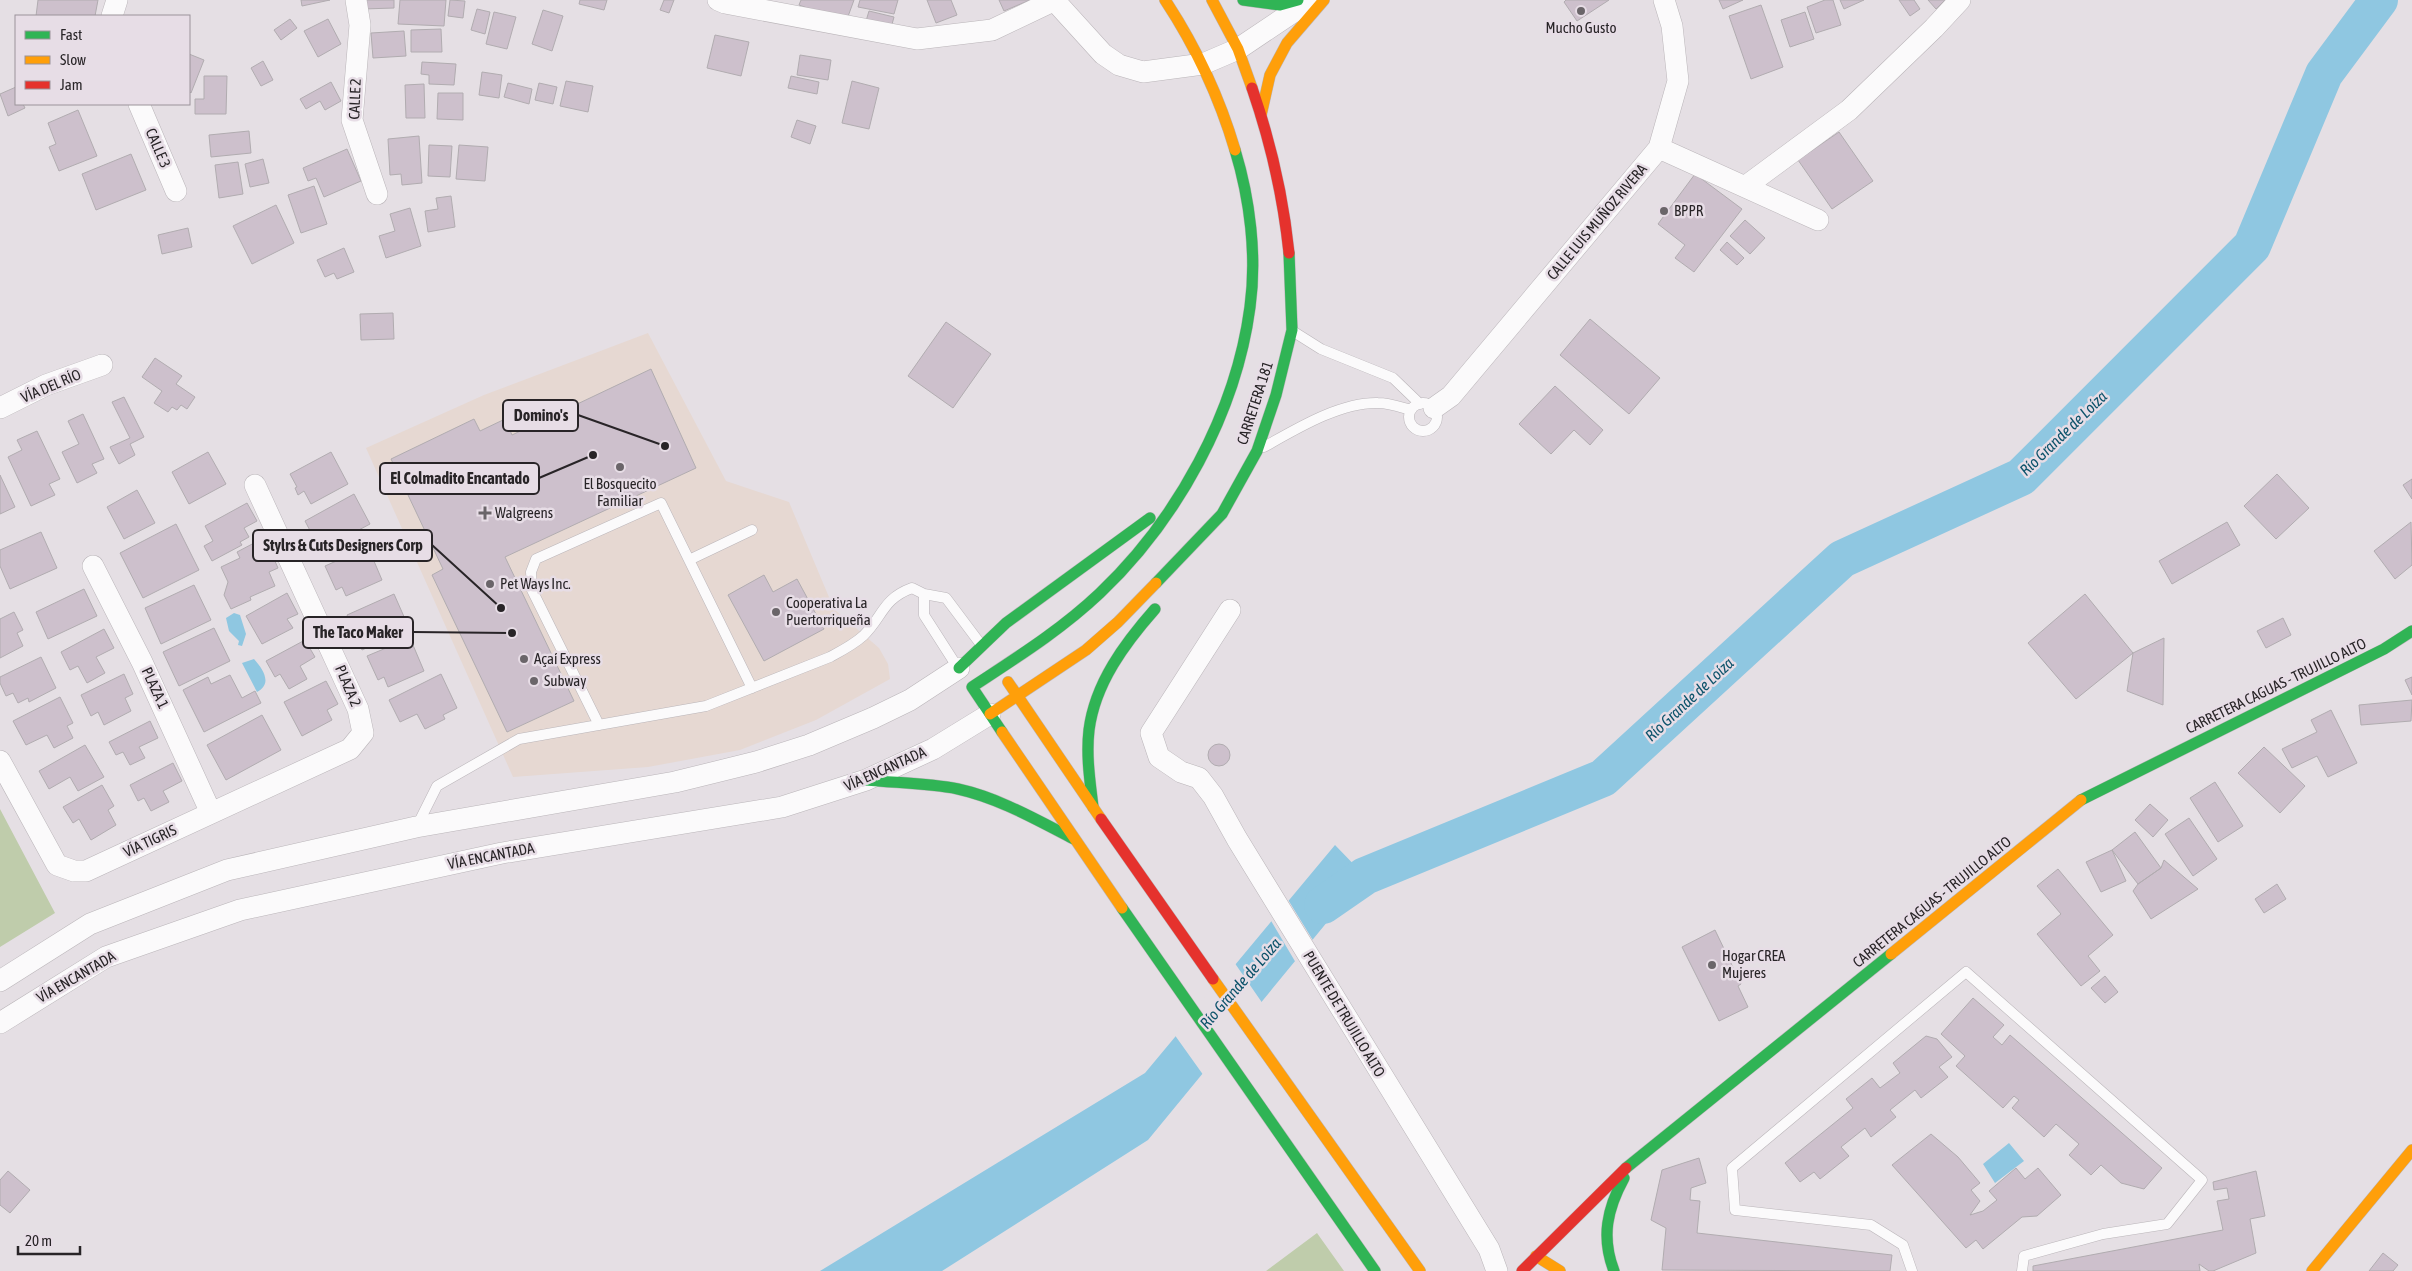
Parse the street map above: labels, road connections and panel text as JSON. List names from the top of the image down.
{
  "streets": {
    "main road": ["CARRETERA 181", "CARRETERA CAGUAS - TRUJILLO ALTO"],
    "street": [
      "CALLE 2",
      "CALLE 3",
      "CALLE LUIS MUÑOZ RIVERA",
      "VÍA DEL RÍO",
      "PLAZA 2",
      "PLAZA 1",
      "VÍA ENCANTADA",
      "VÍA TIGRIS",
      "PUENTE DE TRUJILLO ALTO"
    ]
  },
  "crossings": [
    ["CARRETERA 181", "VÍA ENCANTADA"],
    ["PLAZA 2", "VÍA TIGRIS"],
    ["PLAZA 1", "VÍA TIGRIS"]
  ],
  "water": ["Río Grande de Loíza"],
  "places": {
    "other": [
      "Mucho Gusto",
      "BPPR",
      "Domino's",
      "El Colmadito Encantado",
      "El Bosquecito Familiar",
      "Pet Ways Inc.",
      "Stylrs & Cuts Designers Corp",
      "Cooperativa La Puertorriqueña",
      "The Taco Maker",
      "Açaí Express",
      "Subway",
      "Hogar CREA Mujeres"
    ],
    "health": ["Walgreens"]
  },
  "legend": ["Fast", "Slow", "Jam"],
  "scale_bar": "20 m"
}
